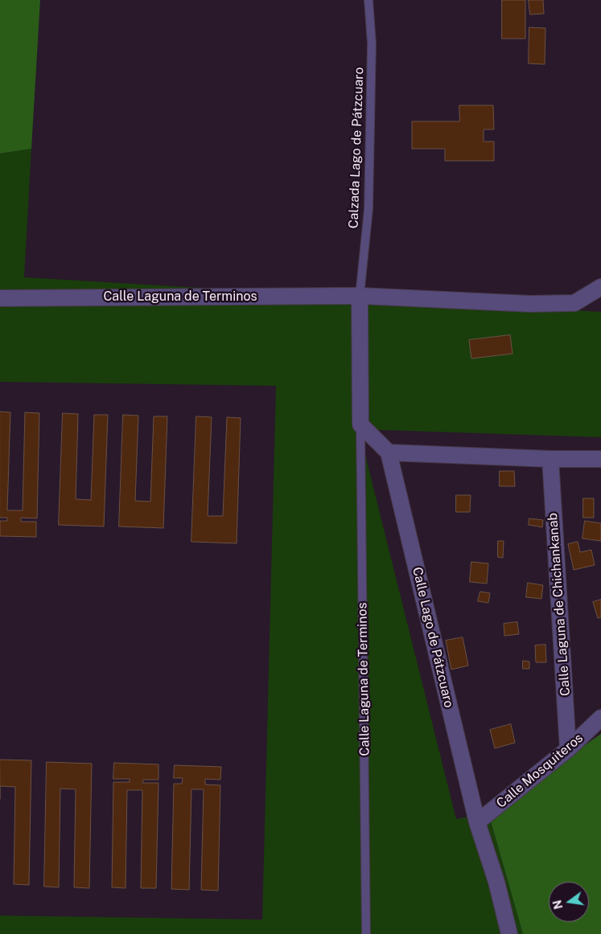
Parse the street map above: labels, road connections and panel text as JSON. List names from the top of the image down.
{
  "streets": {
    "street": [
      "Calle Laguna de Terminos",
      "Calle Laguna de Chichankanab",
      "Calle Lago de Pátzcuaro",
      "Calle Mosquiteros"
    ],
    "lane": ["Calzada Lago de Pátzcuaro"]
  },
  "crossings": [
    ["Calzada Lago de Pátzcuaro", "Calle Laguna de Terminos"],
    ["Calle Laguna de Chichankanab", "Calle Mosquiteros"],
    ["Calle Lago de Pátzcuaro", "Calle Mosquiteros"]
  ],
  "north": "left"
}
